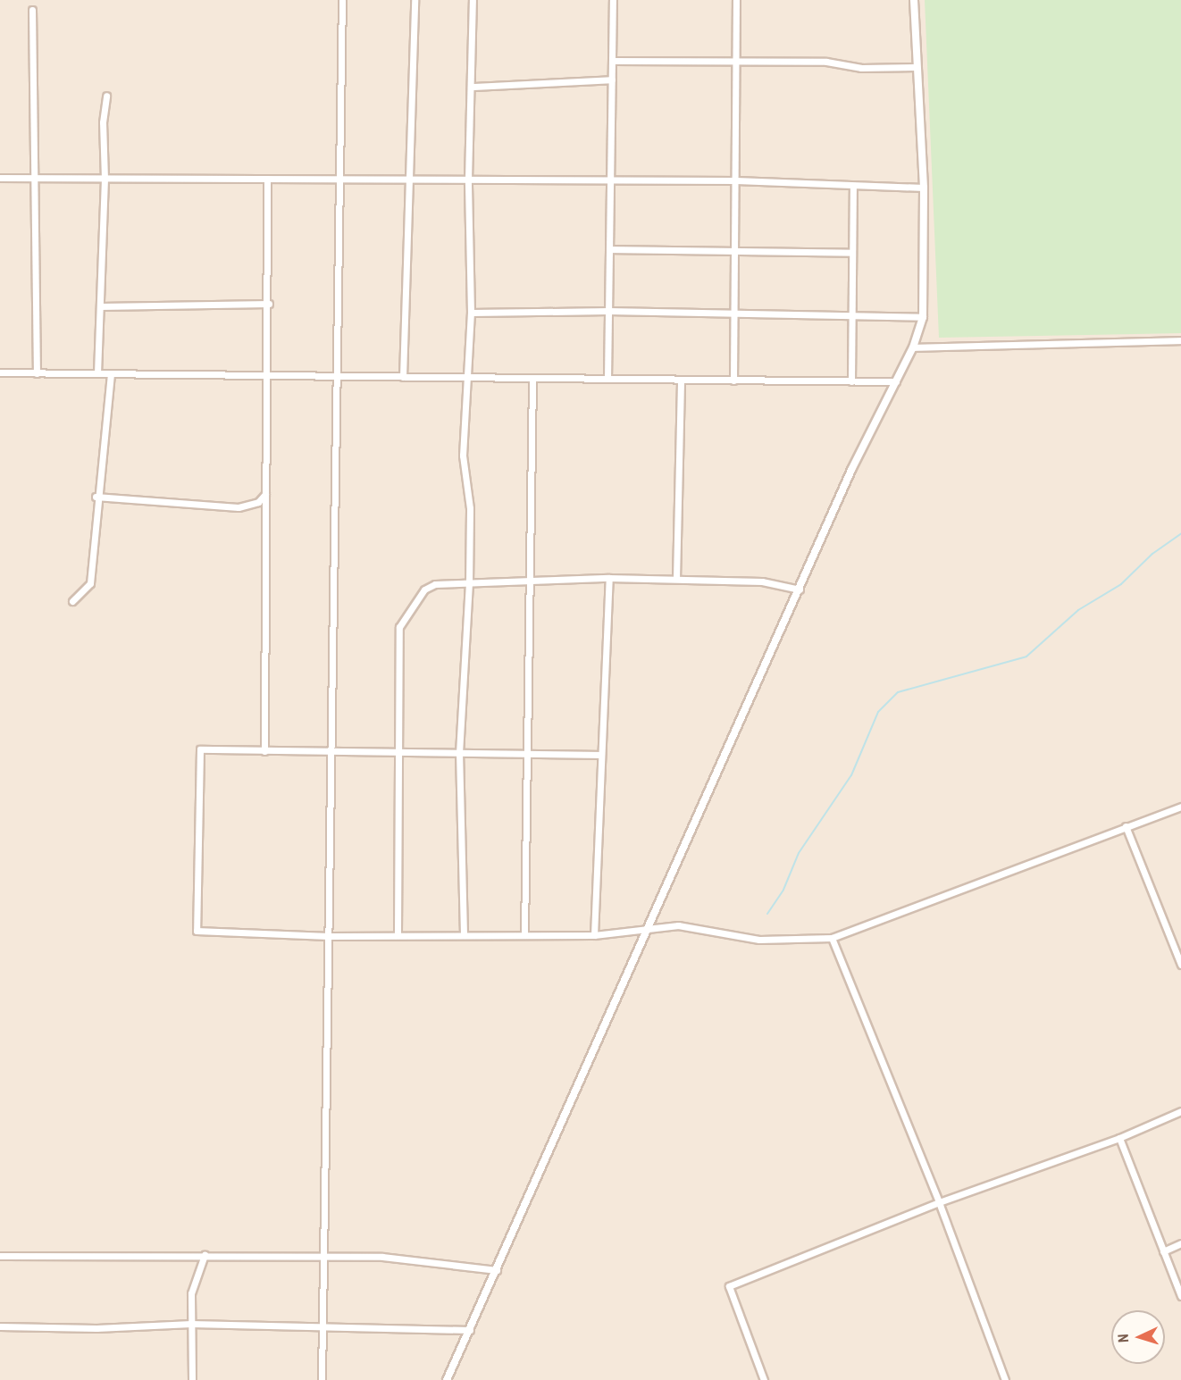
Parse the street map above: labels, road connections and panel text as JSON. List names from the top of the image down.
{
  "north": "left"
}
